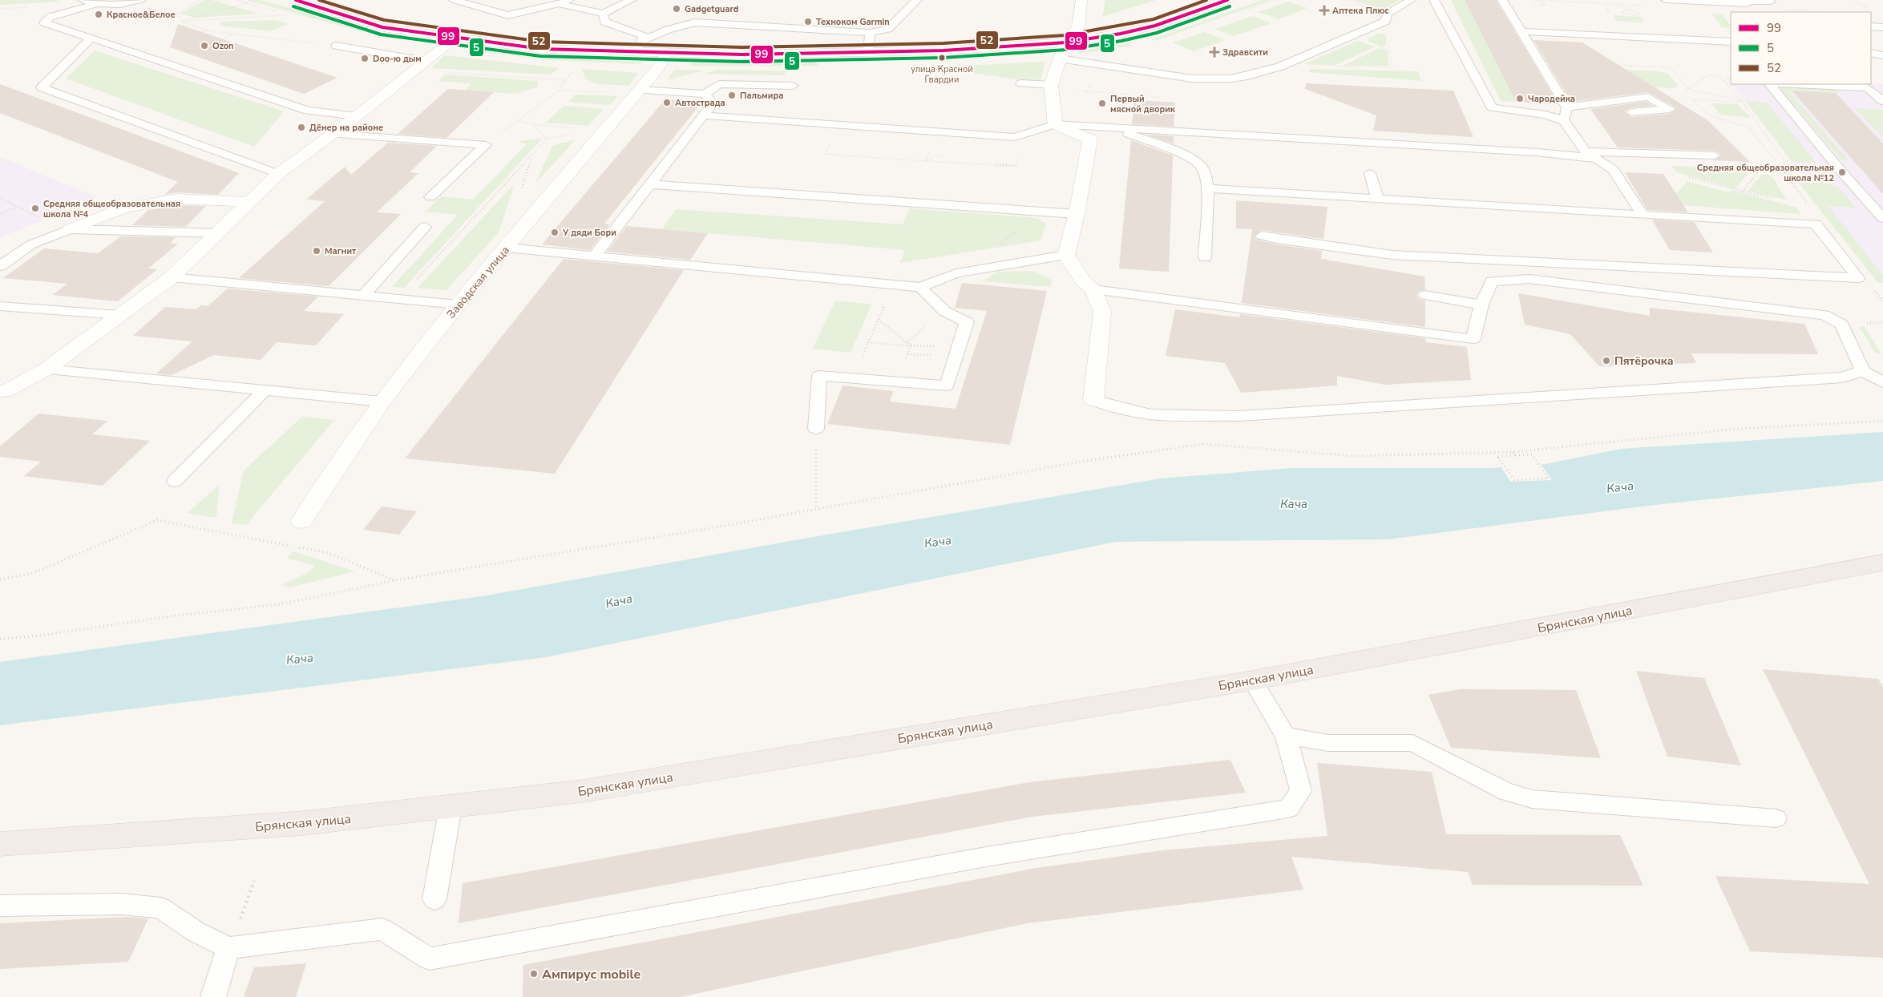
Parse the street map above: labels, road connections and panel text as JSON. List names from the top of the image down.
{
  "streets": {
    "highway": ["Брянская улица"],
    "street": ["Заводская улица"]
  },
  "water": ["Кача"],
  "places": {
    "other": [
      "Gadgetguard",
      "Красное&Белое",
      "Техноком Garmin",
      "Ozon",
      "улица Красной Гвардии",
      "Doo-ю дым",
      "Пальмира",
      "Чародейка",
      "Автострада",
      "Первый мясной дворик",
      "Дёнер на районе",
      "Средняя общеобразовательная школа №12",
      "Средняя общеобразовательная школа №4",
      "У дяди Бори",
      "Магнит",
      "Пятёрочка",
      "Ампирус mobile"
    ],
    "health": ["Аптека Плюс", "Здравсити"]
  },
  "lines": ["transit line 99", "transit line 52", "transit line 5"],
  "legend": ["99", "5", "52"]
}
